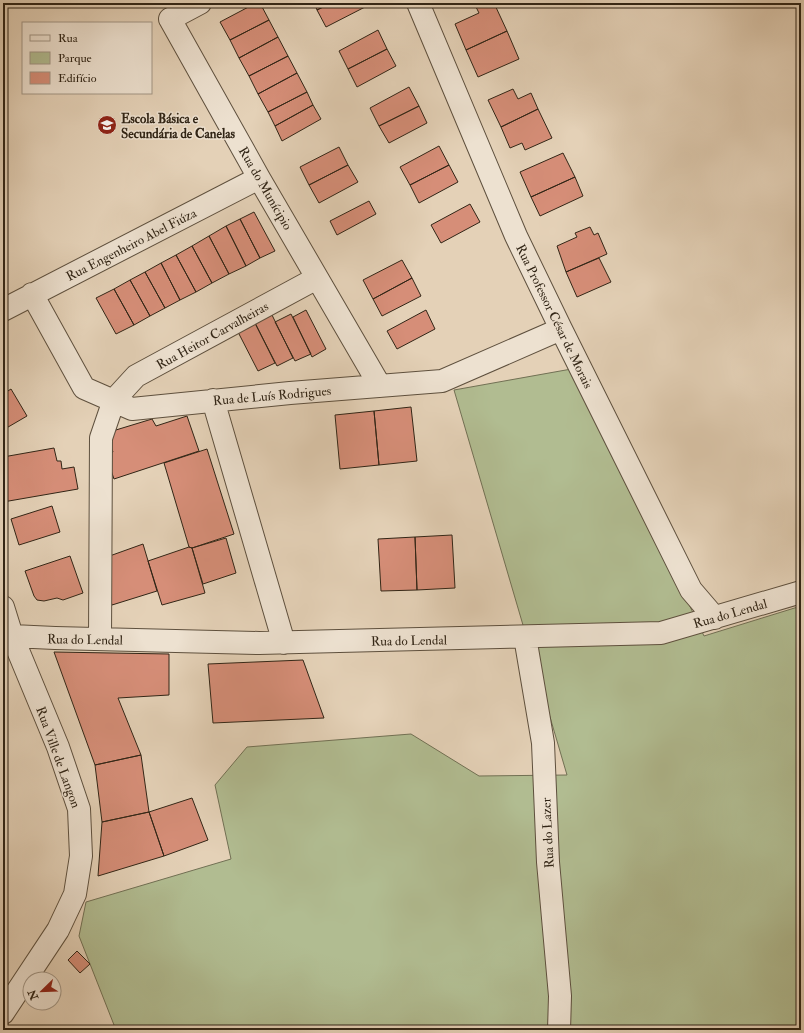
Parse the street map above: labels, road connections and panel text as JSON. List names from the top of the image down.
{
  "streets": {
    "street": [
      "Rua do Munícipio",
      "Rua Engenheiro Abel Fiúza",
      "Rua Professor César de Morais",
      "Rua Heitor Carvalheiras",
      "Rua de Luís Rodrigues",
      "Rua do Lendal",
      "Rua Ville de Langon",
      "Rua do Lazer"
    ]
  },
  "crossings": [
    ["Rua do Munícipio", "Rua Engenheiro Abel Fiúza"],
    ["Rua do Munícipio", "Rua Heitor Carvalheiras"],
    ["Rua do Munícipio", "Rua de Luís Rodrigues"],
    ["Rua Engenheiro Abel Fiúza", "Rua de Luís Rodrigues"],
    ["Rua Professor César de Morais", "Rua de Luís Rodrigues"],
    ["Rua Professor César de Morais", "Rua do Lendal"],
    ["Rua Heitor Carvalheiras", "Rua de Luís Rodrigues"],
    ["Rua do Lendal", "Rua Ville de Langon"],
    ["Rua do Lendal", "Rua do Lazer"]
  ],
  "places": {
    "school or university": ["Escola Básica e Secundária de Canelas"]
  },
  "legend": ["Rua", "Parque", "Edifício"],
  "north": "bottom left"
}
